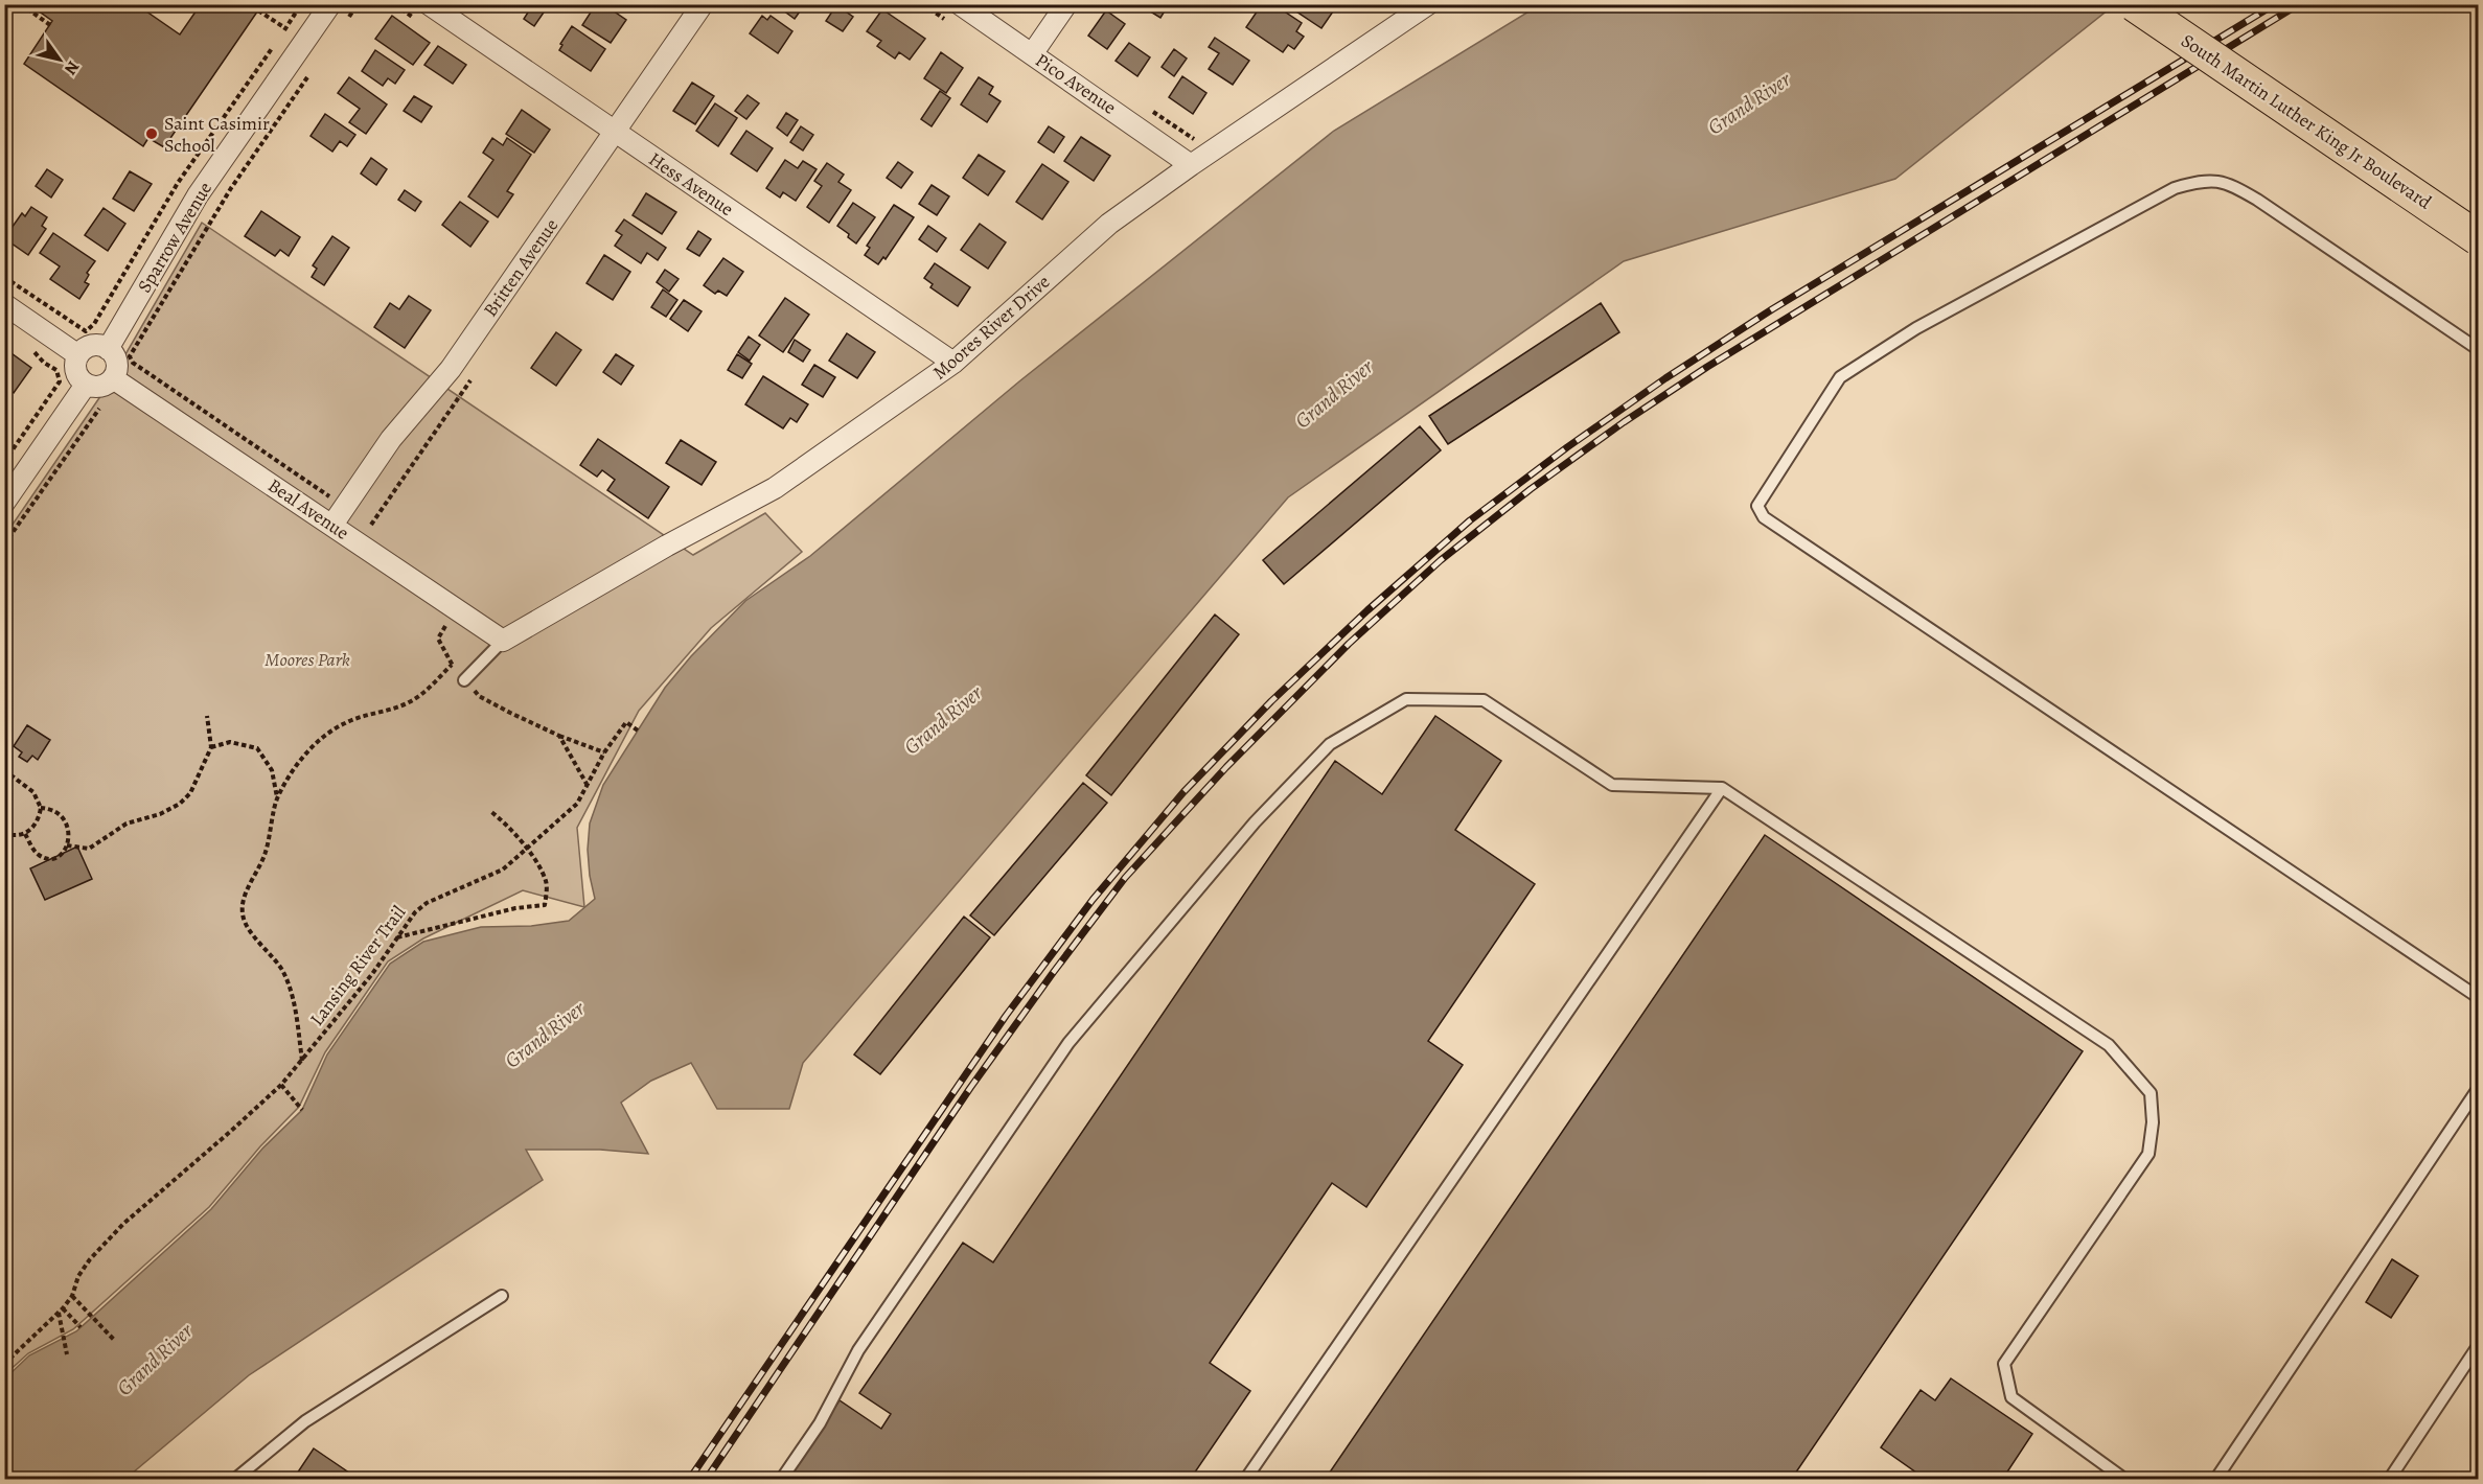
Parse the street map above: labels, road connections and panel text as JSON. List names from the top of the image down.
{
  "streets": {
    "main road": ["South Martin Luther King Jr Boulevard"],
    "street": [
      "Pico Avenue",
      "Hess Avenue",
      "Sparrow Avenue",
      "Britten Avenue",
      "Moores River Drive",
      "Beal Avenue"
    ],
    "path": ["Lansing River Trail"]
  },
  "crossings": [
    ["Pico Avenue", "Moores River Drive"],
    ["Hess Avenue", "Britten Avenue"],
    ["Hess Avenue", "Moores River Drive"],
    ["Sparrow Avenue", "Beal Avenue"],
    ["Britten Avenue", "Beal Avenue"],
    ["Moores River Drive", "Beal Avenue"]
  ],
  "water": ["Grand River"],
  "parks": ["Moores Park"],
  "places": ["Saint Casimir School"],
  "north": "bottom right"
}
